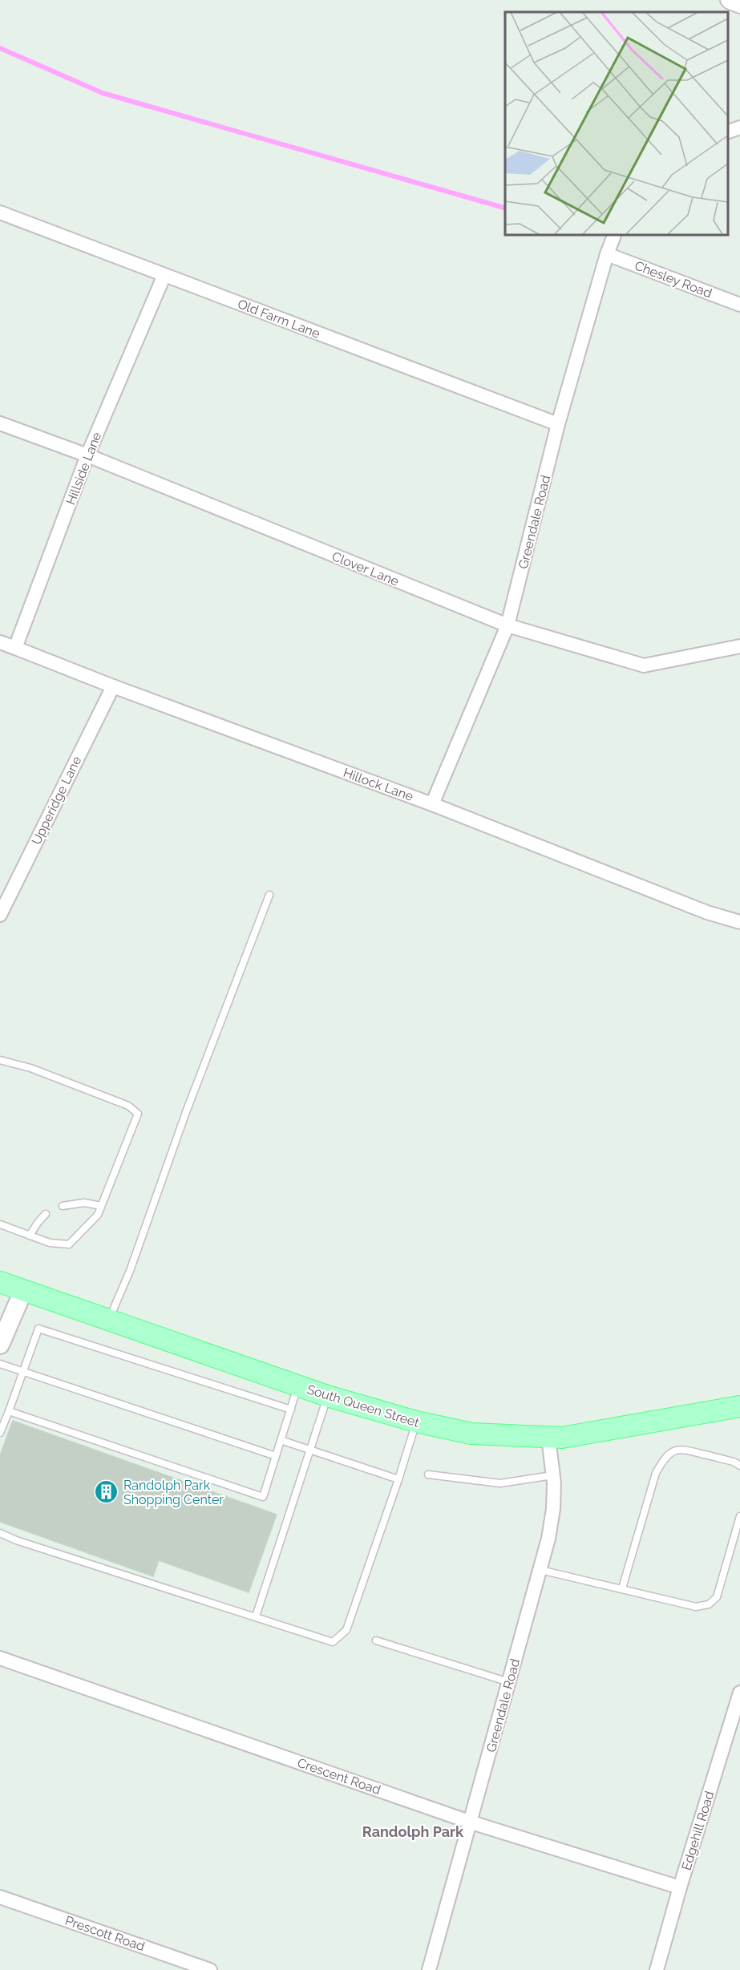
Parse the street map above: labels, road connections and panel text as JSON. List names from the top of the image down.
{
  "streets": {
    "main road": ["South Queen Street"],
    "street": [
      "Chesley Road",
      "Old Farm Lane",
      "Hillside Lane",
      "Greendale Road",
      "Clover Lane",
      "Hillock Lane",
      "Upperidge Lane",
      "Crescent Road",
      "Edgehill Road",
      "Prescott Road"
    ]
  },
  "crossings": [
    ["Chesley Road", "Greendale Road"],
    ["Old Farm Lane", "Hillside Lane"],
    ["Old Farm Lane", "Greendale Road"],
    ["Hillside Lane", "Clover Lane"],
    ["Hillside Lane", "Hillock Lane"],
    ["Greendale Road", "Clover Lane"],
    ["Greendale Road", "Hillock Lane"],
    ["Greendale Road", "South Queen Street"],
    ["Greendale Road", "Crescent Road"],
    ["Hillock Lane", "Upperidge Lane"],
    ["Crescent Road", "Edgehill Road"]
  ],
  "districts": ["Randolph Park"],
  "places": {
    "building": ["Randolph Park Shopping Center"]
  }
}
